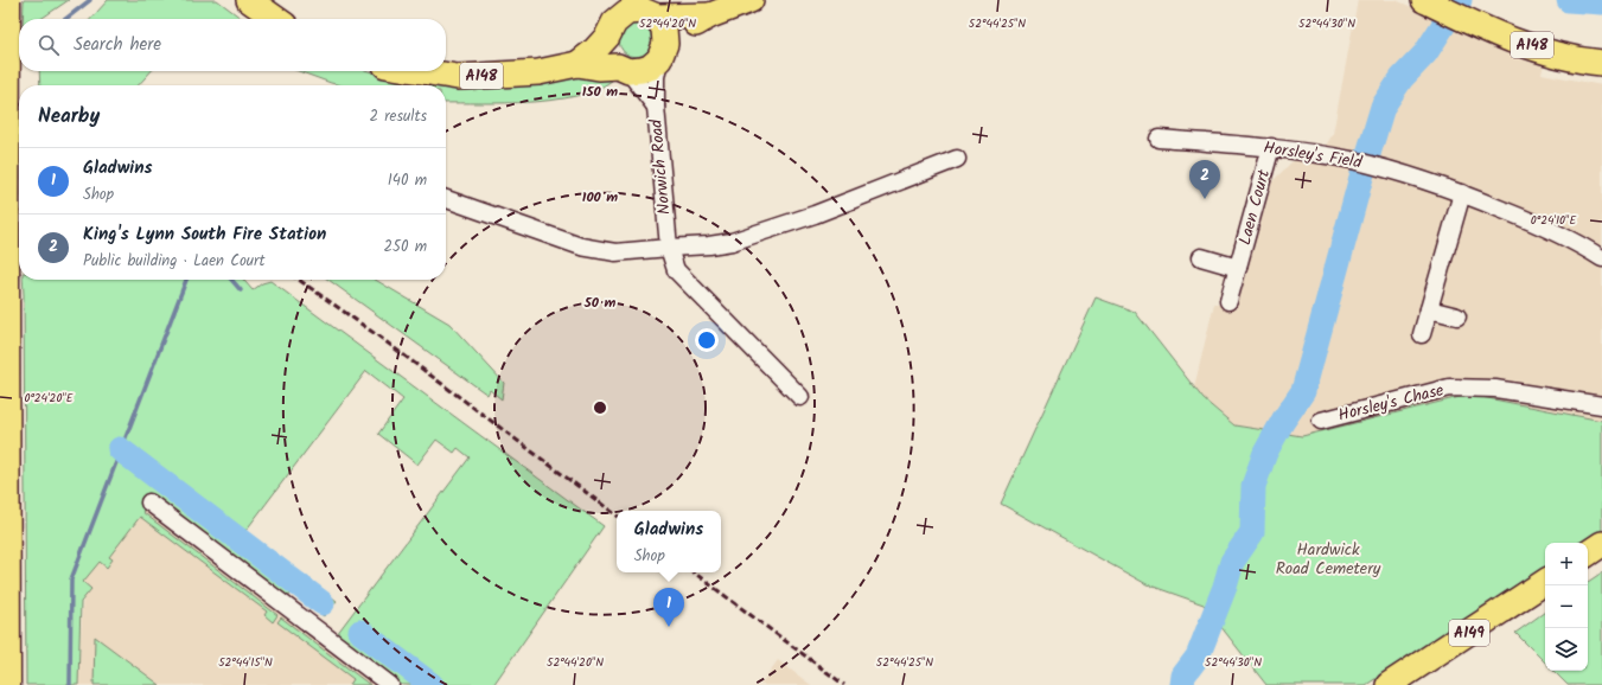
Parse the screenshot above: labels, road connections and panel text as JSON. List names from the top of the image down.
{
  "streets": {
    "main road": ["A148", "A149"],
    "street": [
      "Horsley's Field",
      "Norwich Road",
      "Laen Court",
      "Horsley's Chase"
    ]
  },
  "crossings": [
    ["A148", "Norwich Road"],
    ["Horsley's Field", "Laen Court"]
  ],
  "parks": ["Hardwick Road Cemetery"],
  "page": {
    "search": "Search here",
    "heading": ["Nearby", "2 results"],
    "list": [
      {
        "mark": "1",
        "name": "Gladwins",
        "note": "Shop",
        "value": "140 m"
      },
      {
        "mark": "2",
        "name": "King's Lynn South Fire Station",
        "note": "Public building · Laen Court",
        "value": "250 m"
      }
    ],
    "pins": ["2", "1"],
    "popup": ["Gladwins", "Shop"],
    "map_buttons": ["+", "−"]
  },
  "coordinates": [
    "52°44'20\"N",
    "52°44'25\"N",
    "52°44'30\"N",
    "0°24'10\"E",
    "0°24'20\"E",
    "52°44'15\"N"
  ],
  "rings": ["150 m", "100 m", "50 m"]
}
